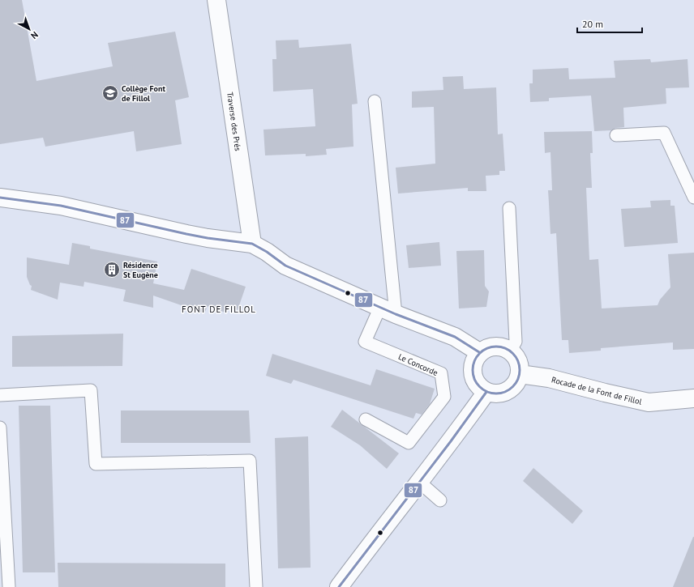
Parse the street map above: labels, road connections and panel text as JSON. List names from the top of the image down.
{
  "streets": {
    "street": ["Traverse des Prés", "Rocade de la Font de Fillol"],
    "lane": ["Le Concorde"]
  },
  "districts": ["FONT DE FILLOL"],
  "places": {
    "school or university": ["Collège Font de Fillol"],
    "building": ["Résidence St Eugène"]
  },
  "lines": ["transit line 87"],
  "scale_bar": "20 m",
  "north": "bottom right"
}
